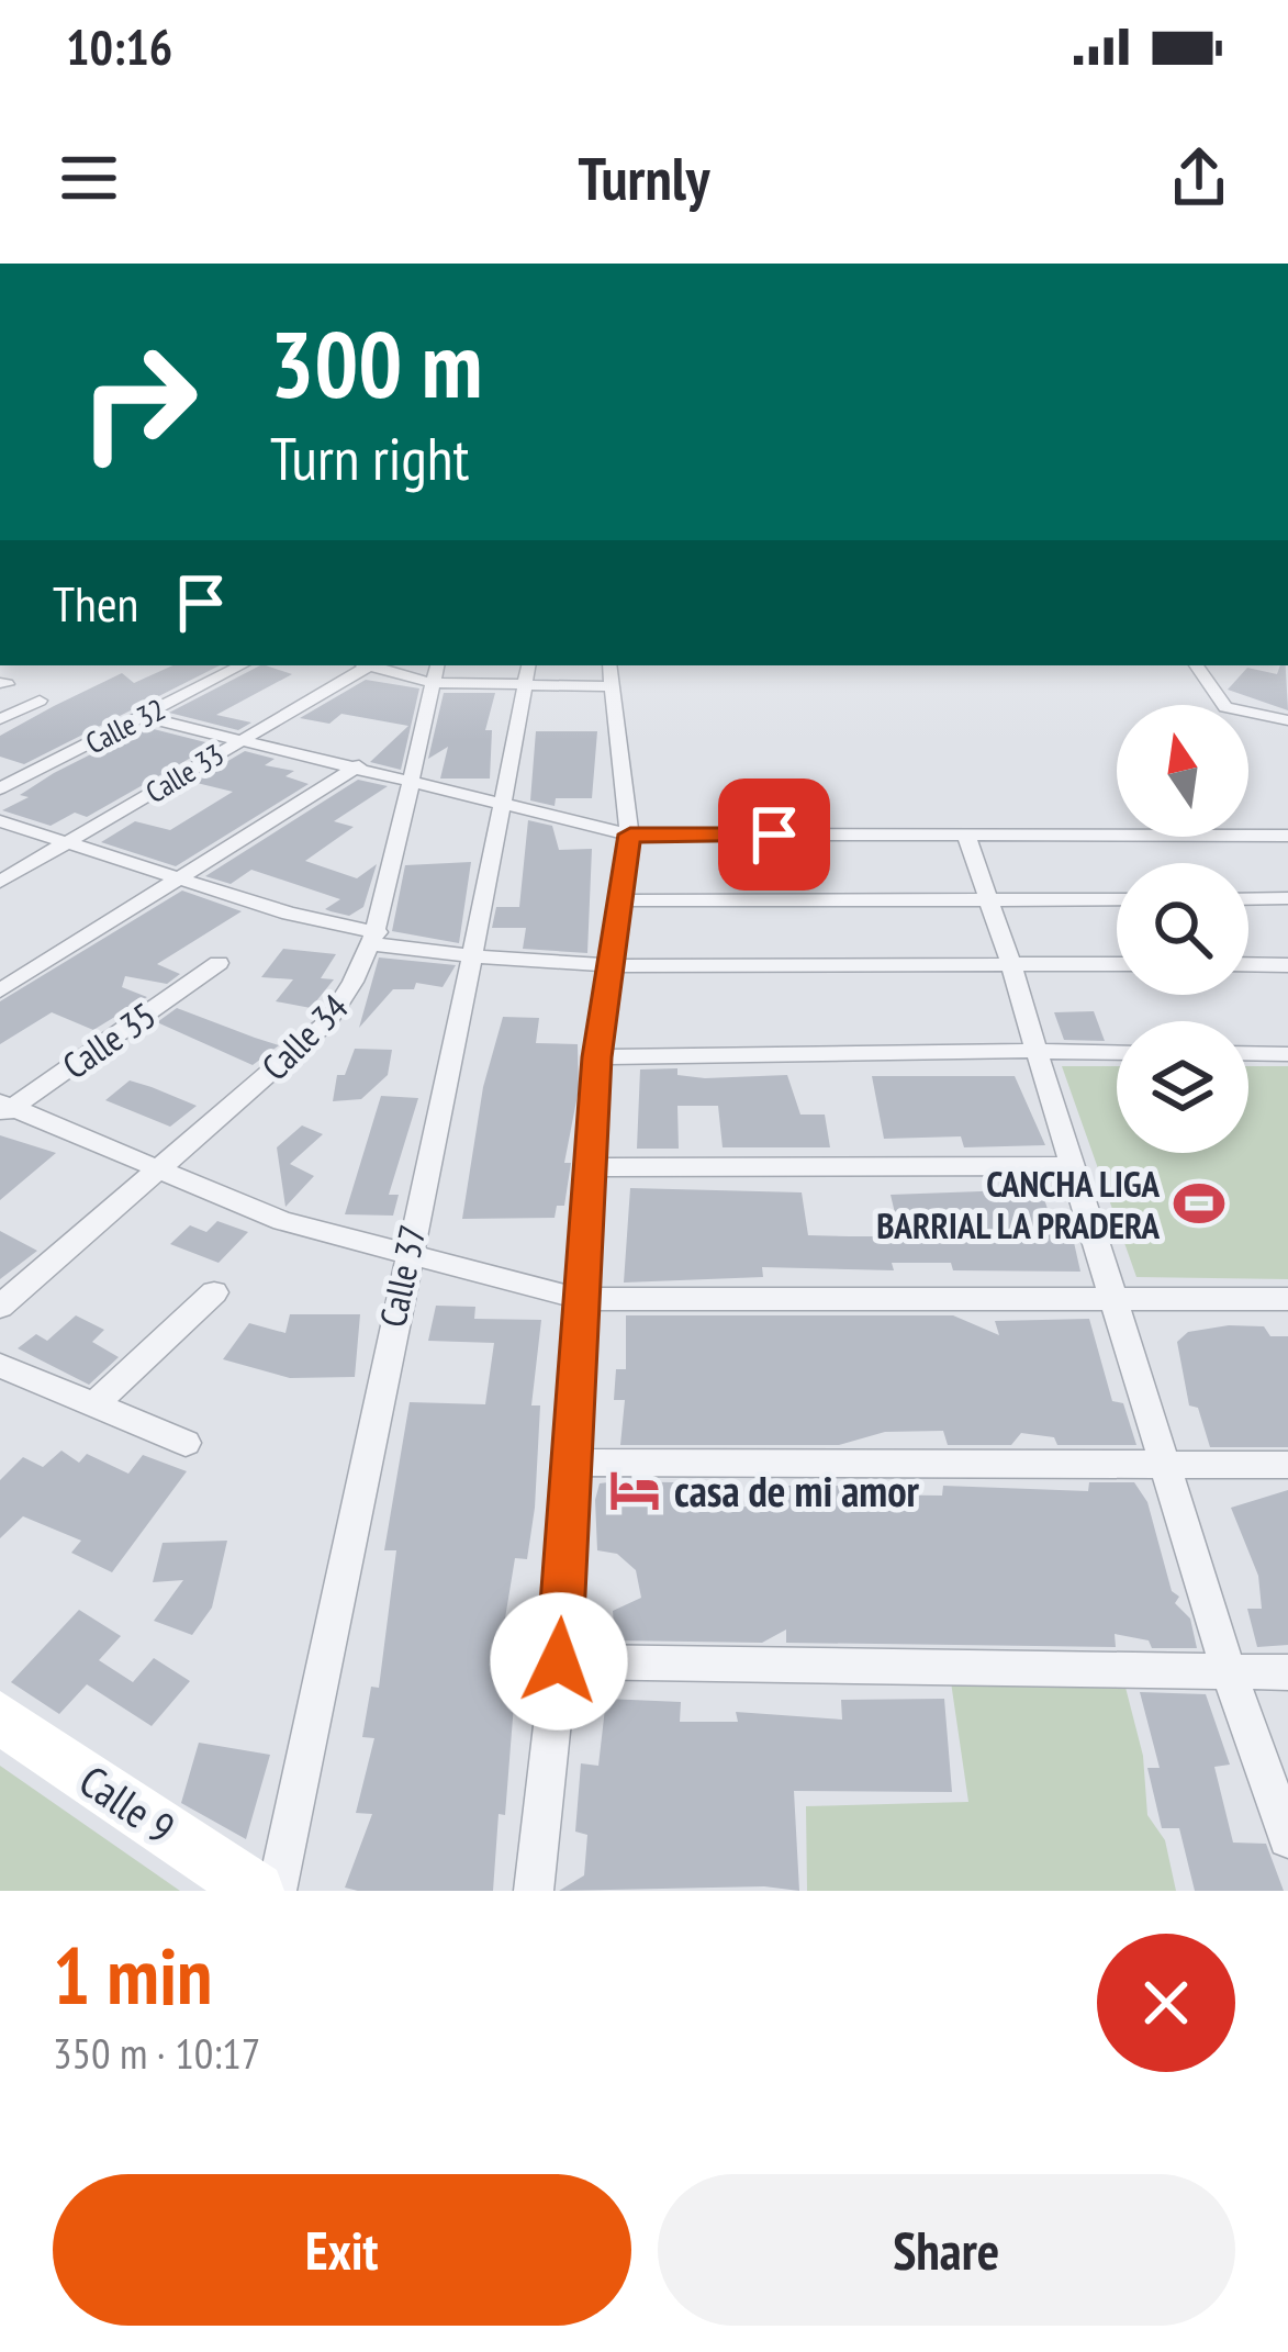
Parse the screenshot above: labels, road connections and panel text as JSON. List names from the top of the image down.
{
  "streets": {
    "street": [
      "Calle 32",
      "Calle 33",
      "Calle 34",
      "Calle 35",
      "Calle 37",
      "Calle 9"
    ]
  },
  "places": {
    "sports": ["CANCHA LIGA BARRIAL LA PRADERA"],
    "hotel": ["casa de mi amor"]
  },
  "north": "top",
  "page": {
    "status": "10:16",
    "header": "Turnly",
    "turn": ["300 m", "Turn right"],
    "then": "Then",
    "heading": ["1 min", "350 m · 10:17"],
    "buttons": ["Exit", "Share"]
  }
}
